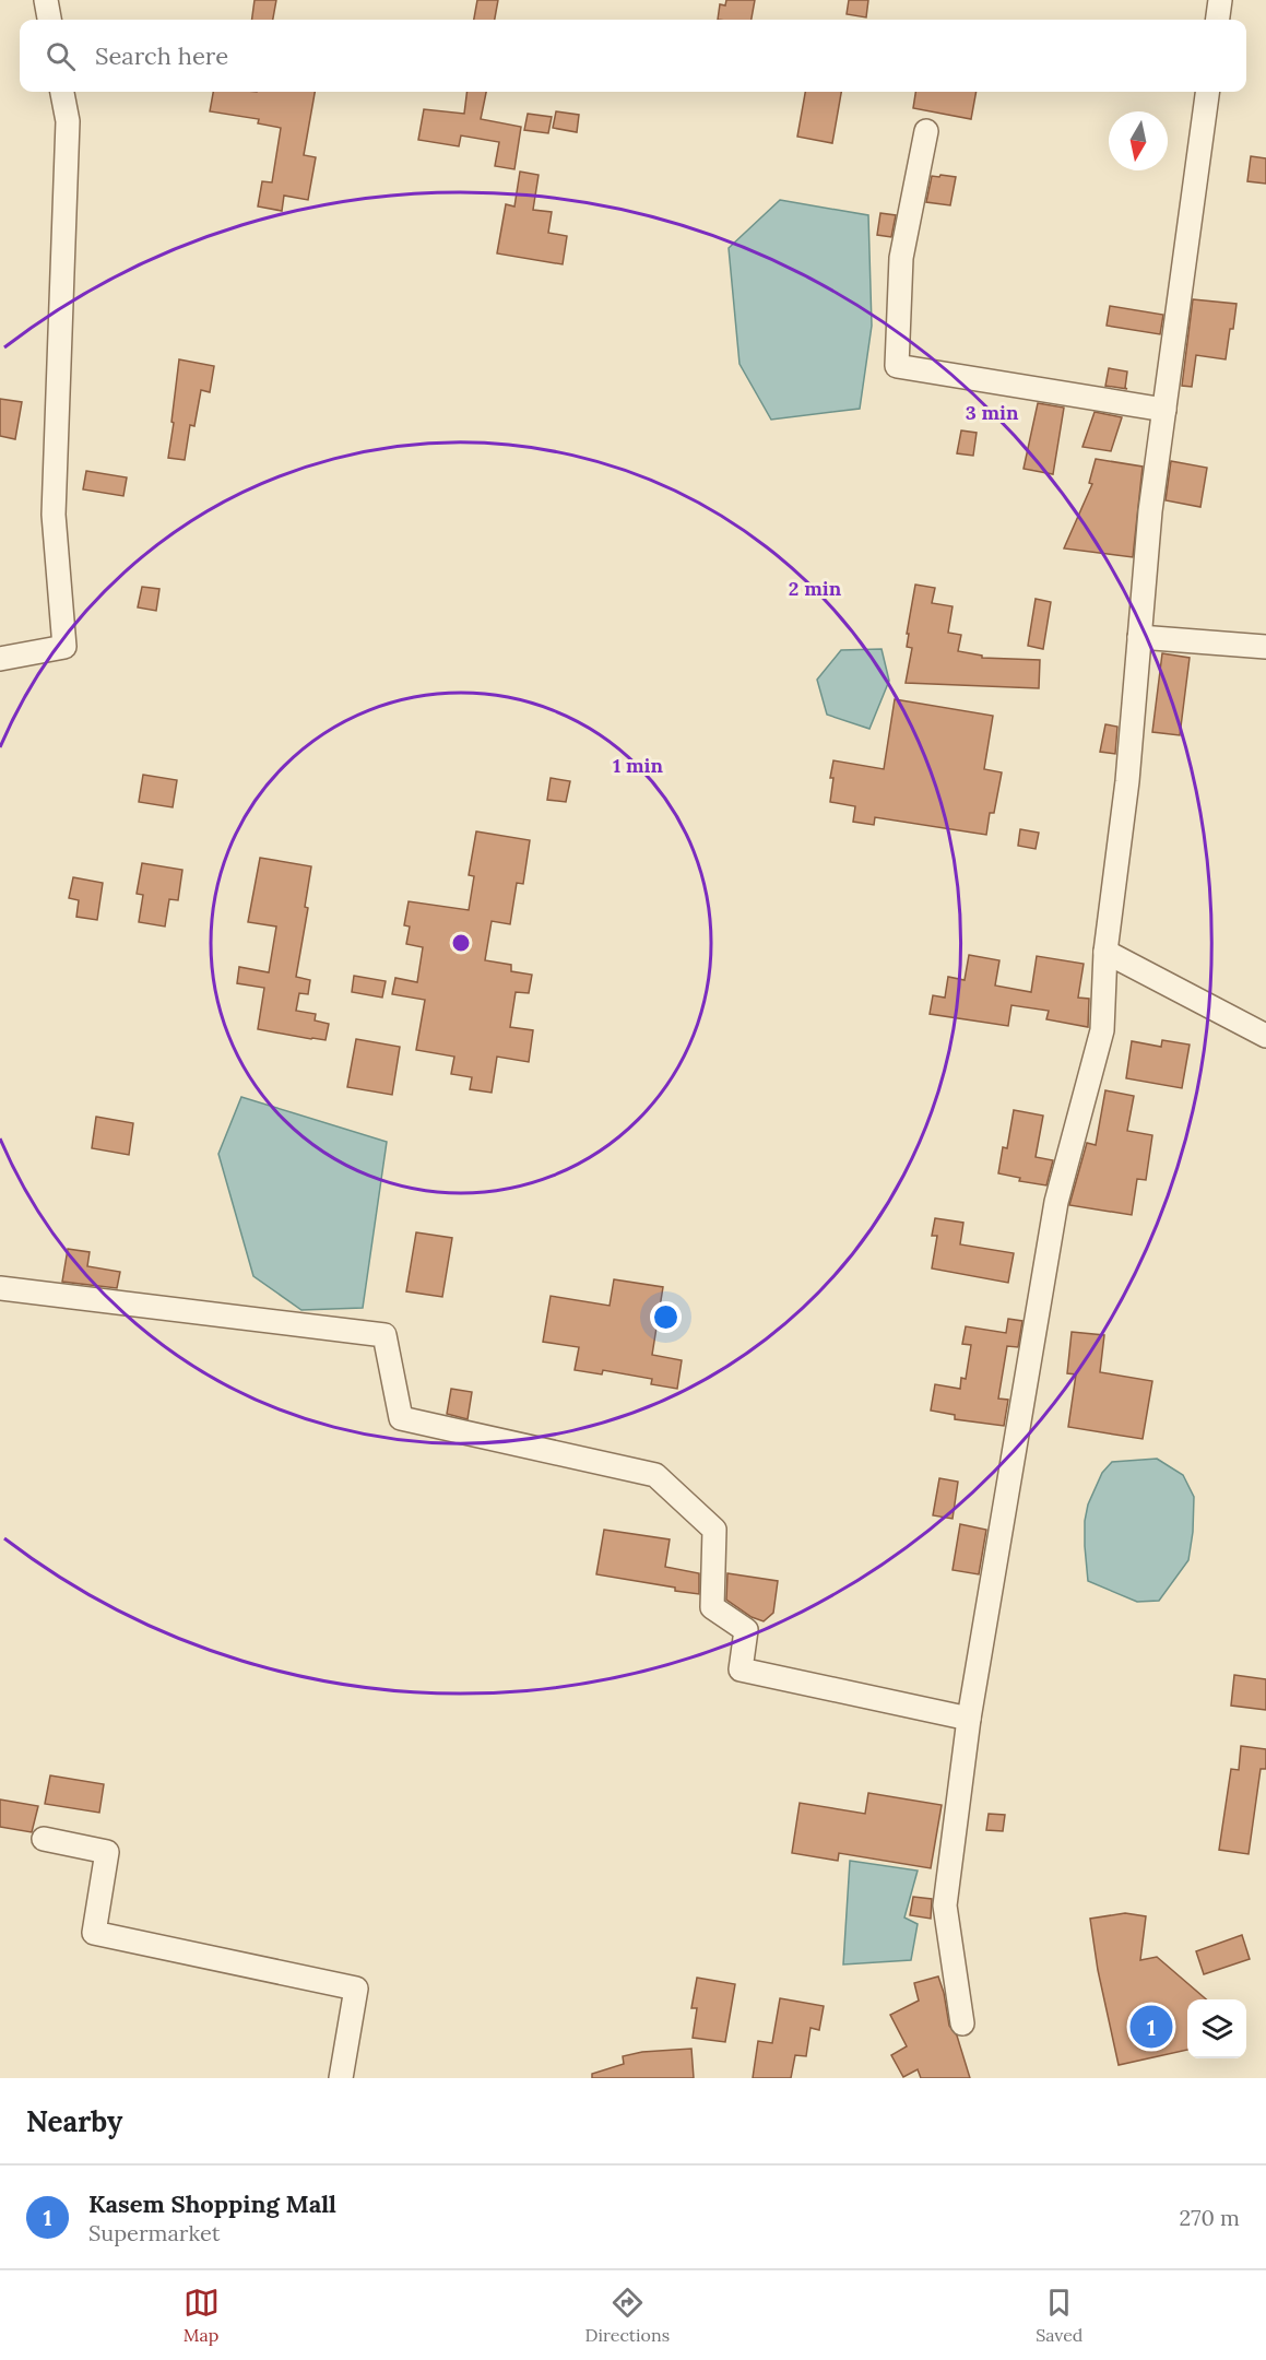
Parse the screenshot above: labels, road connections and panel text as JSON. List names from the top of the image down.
{
  "north": "bottom",
  "page": {
    "search": "Search here",
    "pins": "1",
    "heading": "Nearby",
    "list": [
      {
        "mark": "1",
        "name": "Kasem Shopping Mall",
        "note": "Supermarket",
        "value": "270 m"
      }
    ],
    "nav": ["Map", "Directions", "Saved"]
  },
  "rings": ["3 min", "2 min", "1 min"]
}
